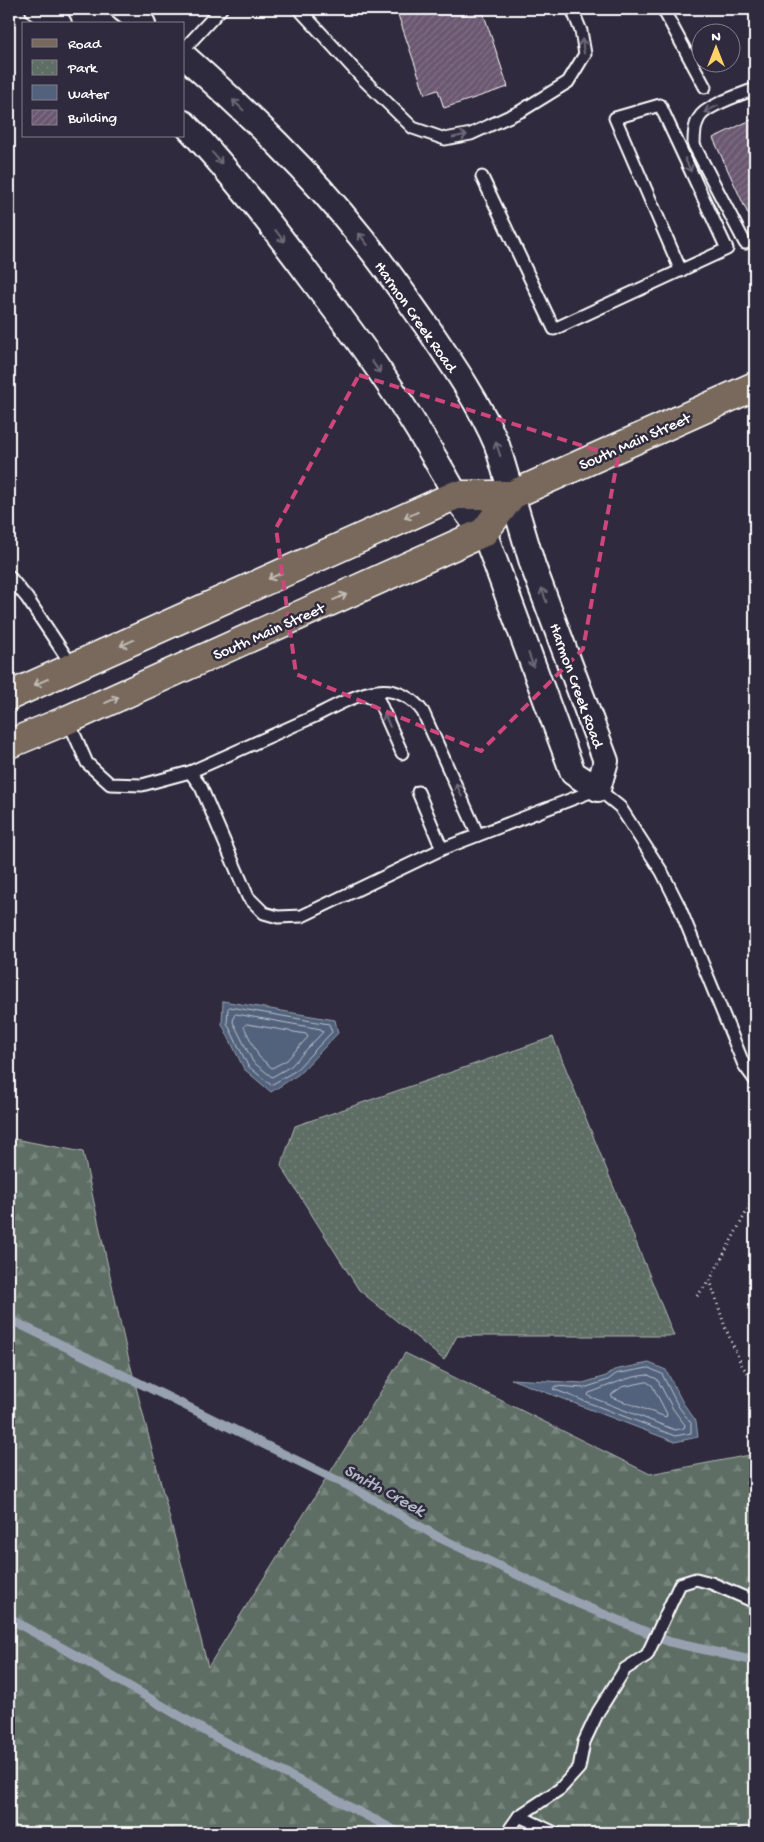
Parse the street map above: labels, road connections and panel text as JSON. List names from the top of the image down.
{
  "streets": {
    "main road": ["South Main Street"],
    "street": ["Harmon Creek Road"]
  },
  "crossings": [
    ["Harmon Creek Road", "South Main Street"]
  ],
  "water": ["Smith Creek"],
  "legend": [
    "Road",
    "Park",
    "Water",
    "Building"
  ],
  "north": "top"
}
